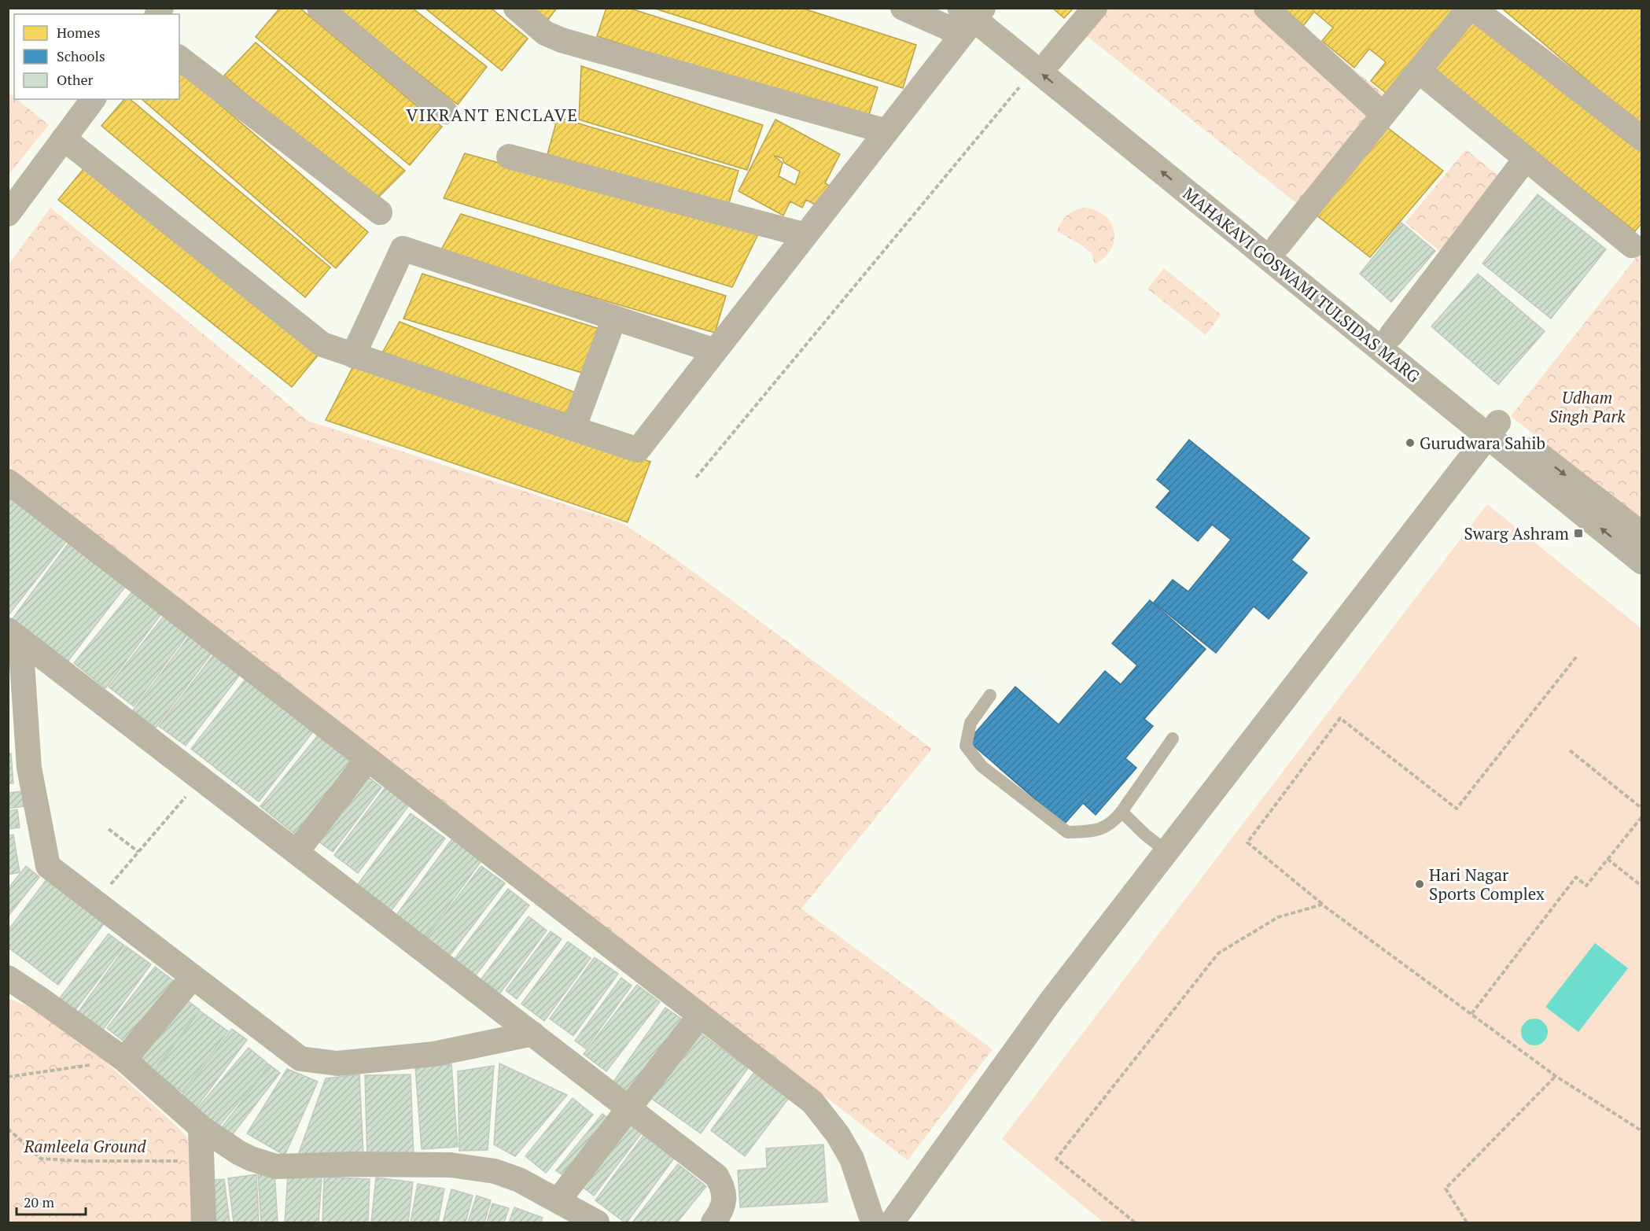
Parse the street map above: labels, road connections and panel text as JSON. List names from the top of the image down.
{
  "streets": {
    "street": ["MAHAKAVI GOSWAMI TULSIDAS MARG"]
  },
  "districts": ["VIKRANT ENCLAVE"],
  "parks": ["Udham Singh Park", "Ramleela Ground"],
  "places": {
    "other": ["Gurudwara Sahib", "Hari Nagar Sports Complex"],
    "transit": ["Swarg Ashram"]
  },
  "legend": ["Homes", "Schools", "Other"],
  "scale_bar": "20 m"
}
